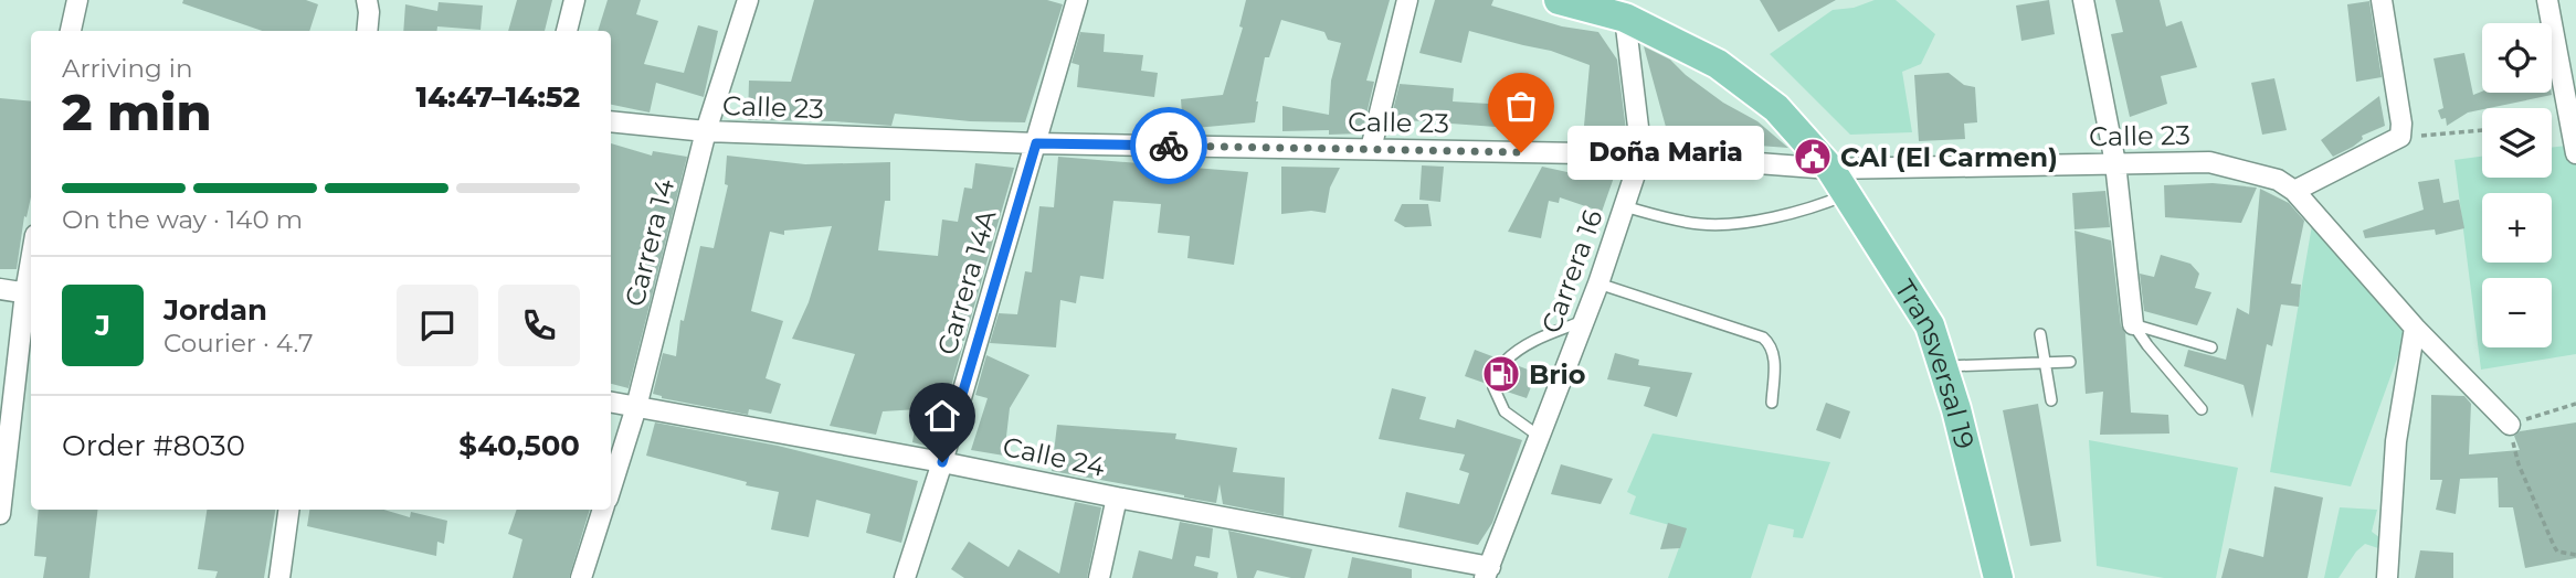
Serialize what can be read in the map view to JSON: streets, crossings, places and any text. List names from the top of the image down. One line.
{"streets":{"main road":["Transversal 19"],"street":["Calle 23","Carrera 14","Carrera 16","Carrera 14A","Calle 24"]},"crossings":[["Calle 23","Carrera 14"],["Calle 23","Carrera 16"],["Calle 23","Carrera 14A"],["Calle 23","Transversal 19"],["Carrera 14","Calle 24"],["Carrera 16","Transversal 19"],["Carrera 16","Calle 24"],["Carrera 14A","Calle 24"]],"places":{"other":["Doña Maria"],"public building":["CAI (El Carmen)"],"fuel station":["Brio"]},"page":{"map_buttons":["+","−"],"heading":["2 min","Arriving in","14:47–14:52"],"panel":["Jordan","Courier · 4.7","Order #8030","$40,500"],"bubble":"Doña Maria","bar":"On the way · 140 m","round":"J"}}
